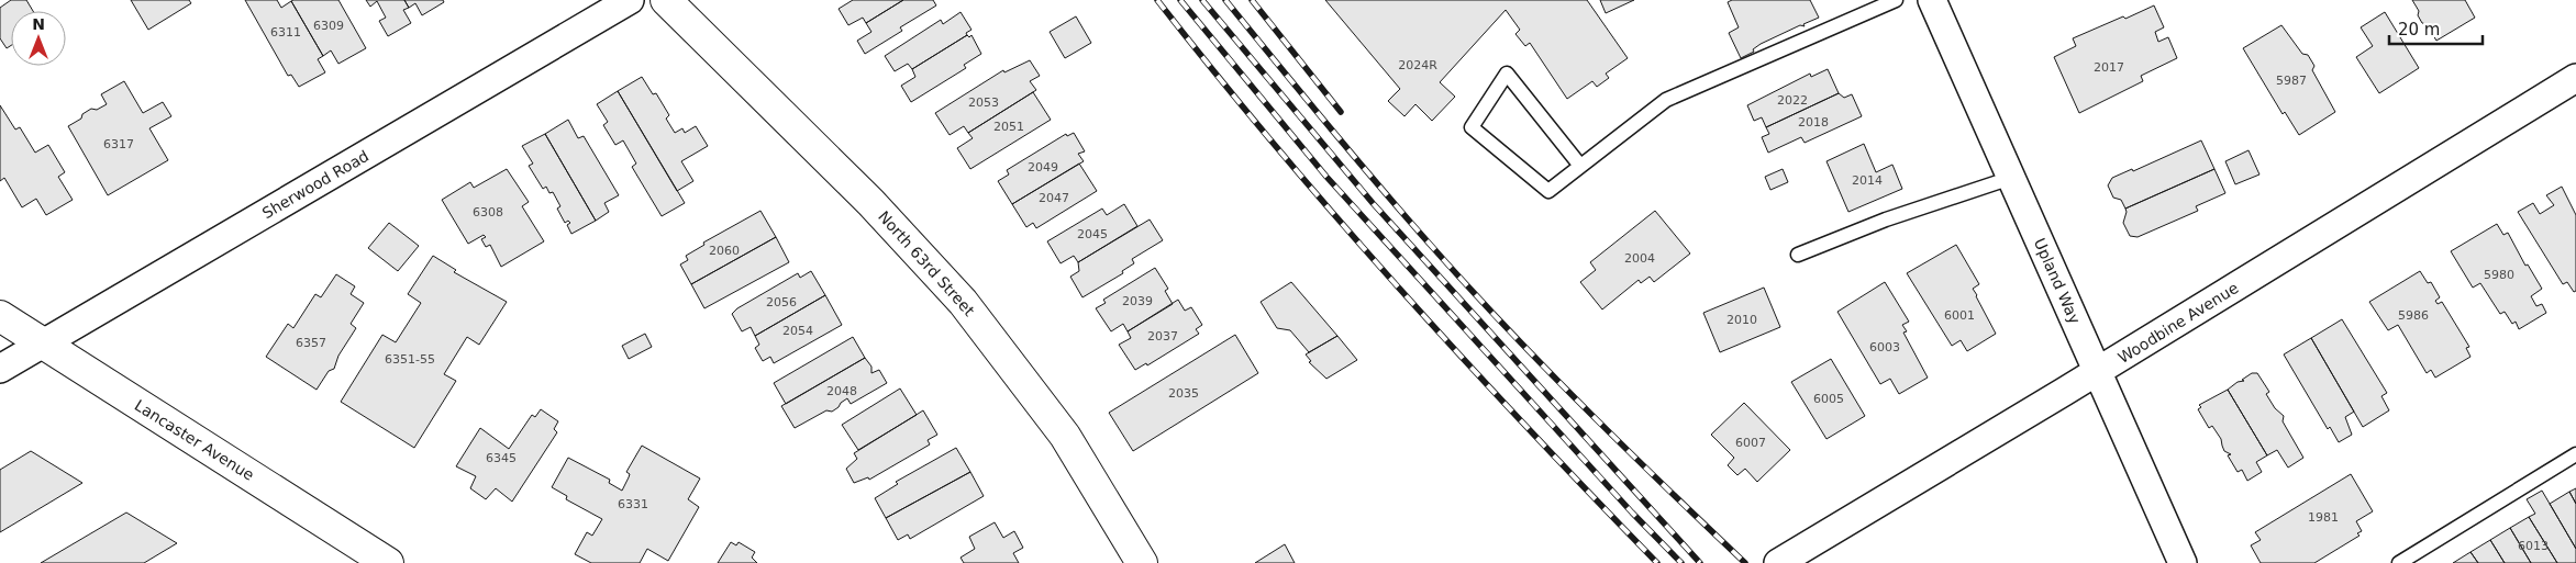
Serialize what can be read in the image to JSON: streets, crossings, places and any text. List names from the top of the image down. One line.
{"streets":{"main road":["North 63rd Street","Lancaster Avenue"],"street":["Sherwood Road","Upland Way","Woodbine Avenue"]},"crossings":[["Sherwood Road","Lancaster Avenue"],["Upland Way","Woodbine Avenue"]],"house_numbers":["6309","6311","2024R","2017","5987","2022","2053","2018","2051","6317","2049","2014","2047","6308","2045","2060","2004","5980","2039","2056","6001","5986","2010","2054","2037","6357","6003","6351-55","2048","2035","6005","6007","6345","6331","1981","6013"],"scale_bar":"20 m","north":"top"}
